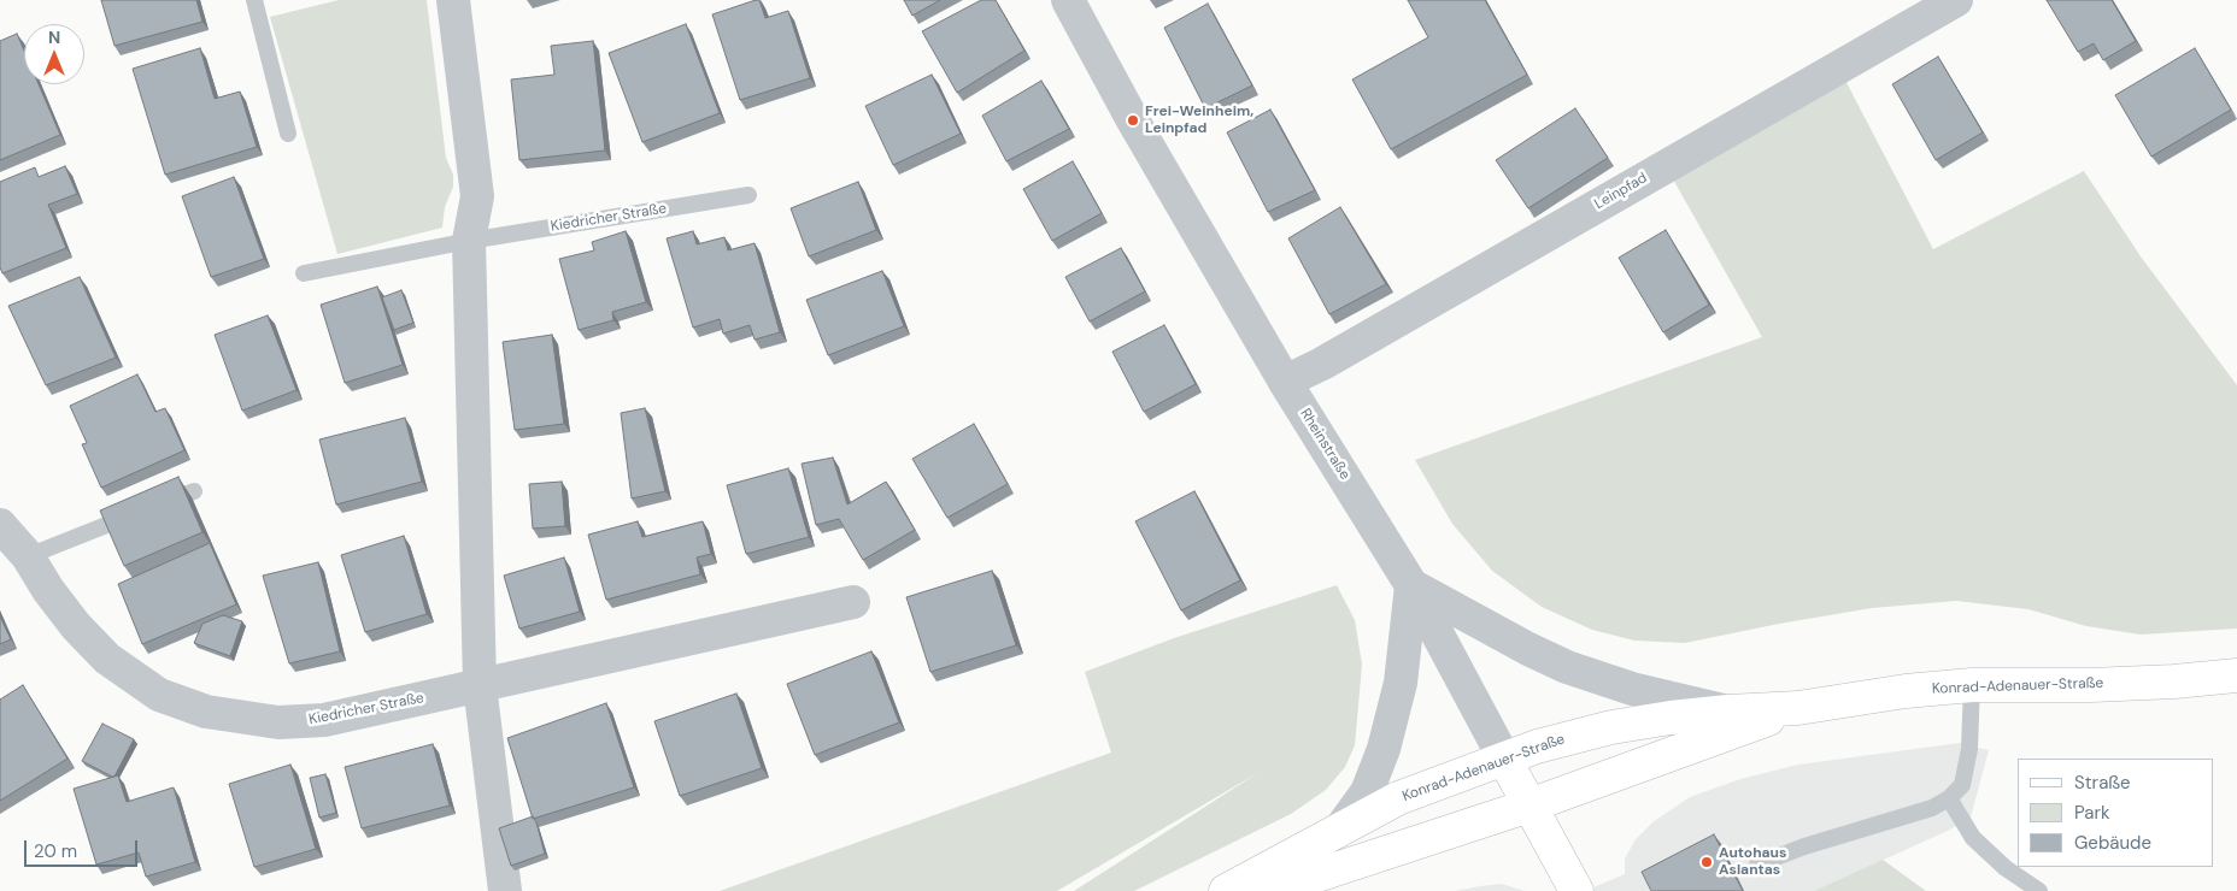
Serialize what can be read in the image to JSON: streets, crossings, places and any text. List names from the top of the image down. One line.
{"streets":{"main road":["Rheinstraße","Konrad-Adenauer-Straße"],"street":["Leinpfad","Kiedricher Straße"]},"crossings":[["Leinpfad","Rheinstraße"],["Rheinstraße","Konrad-Adenauer-Straße"]],"places":["Frei-Weinheim, Leinpfad","Autohaus Aslantas"],"legend":["Straße","Park","Gebäude"],"scale_bar":"20 m","north":"top"}
